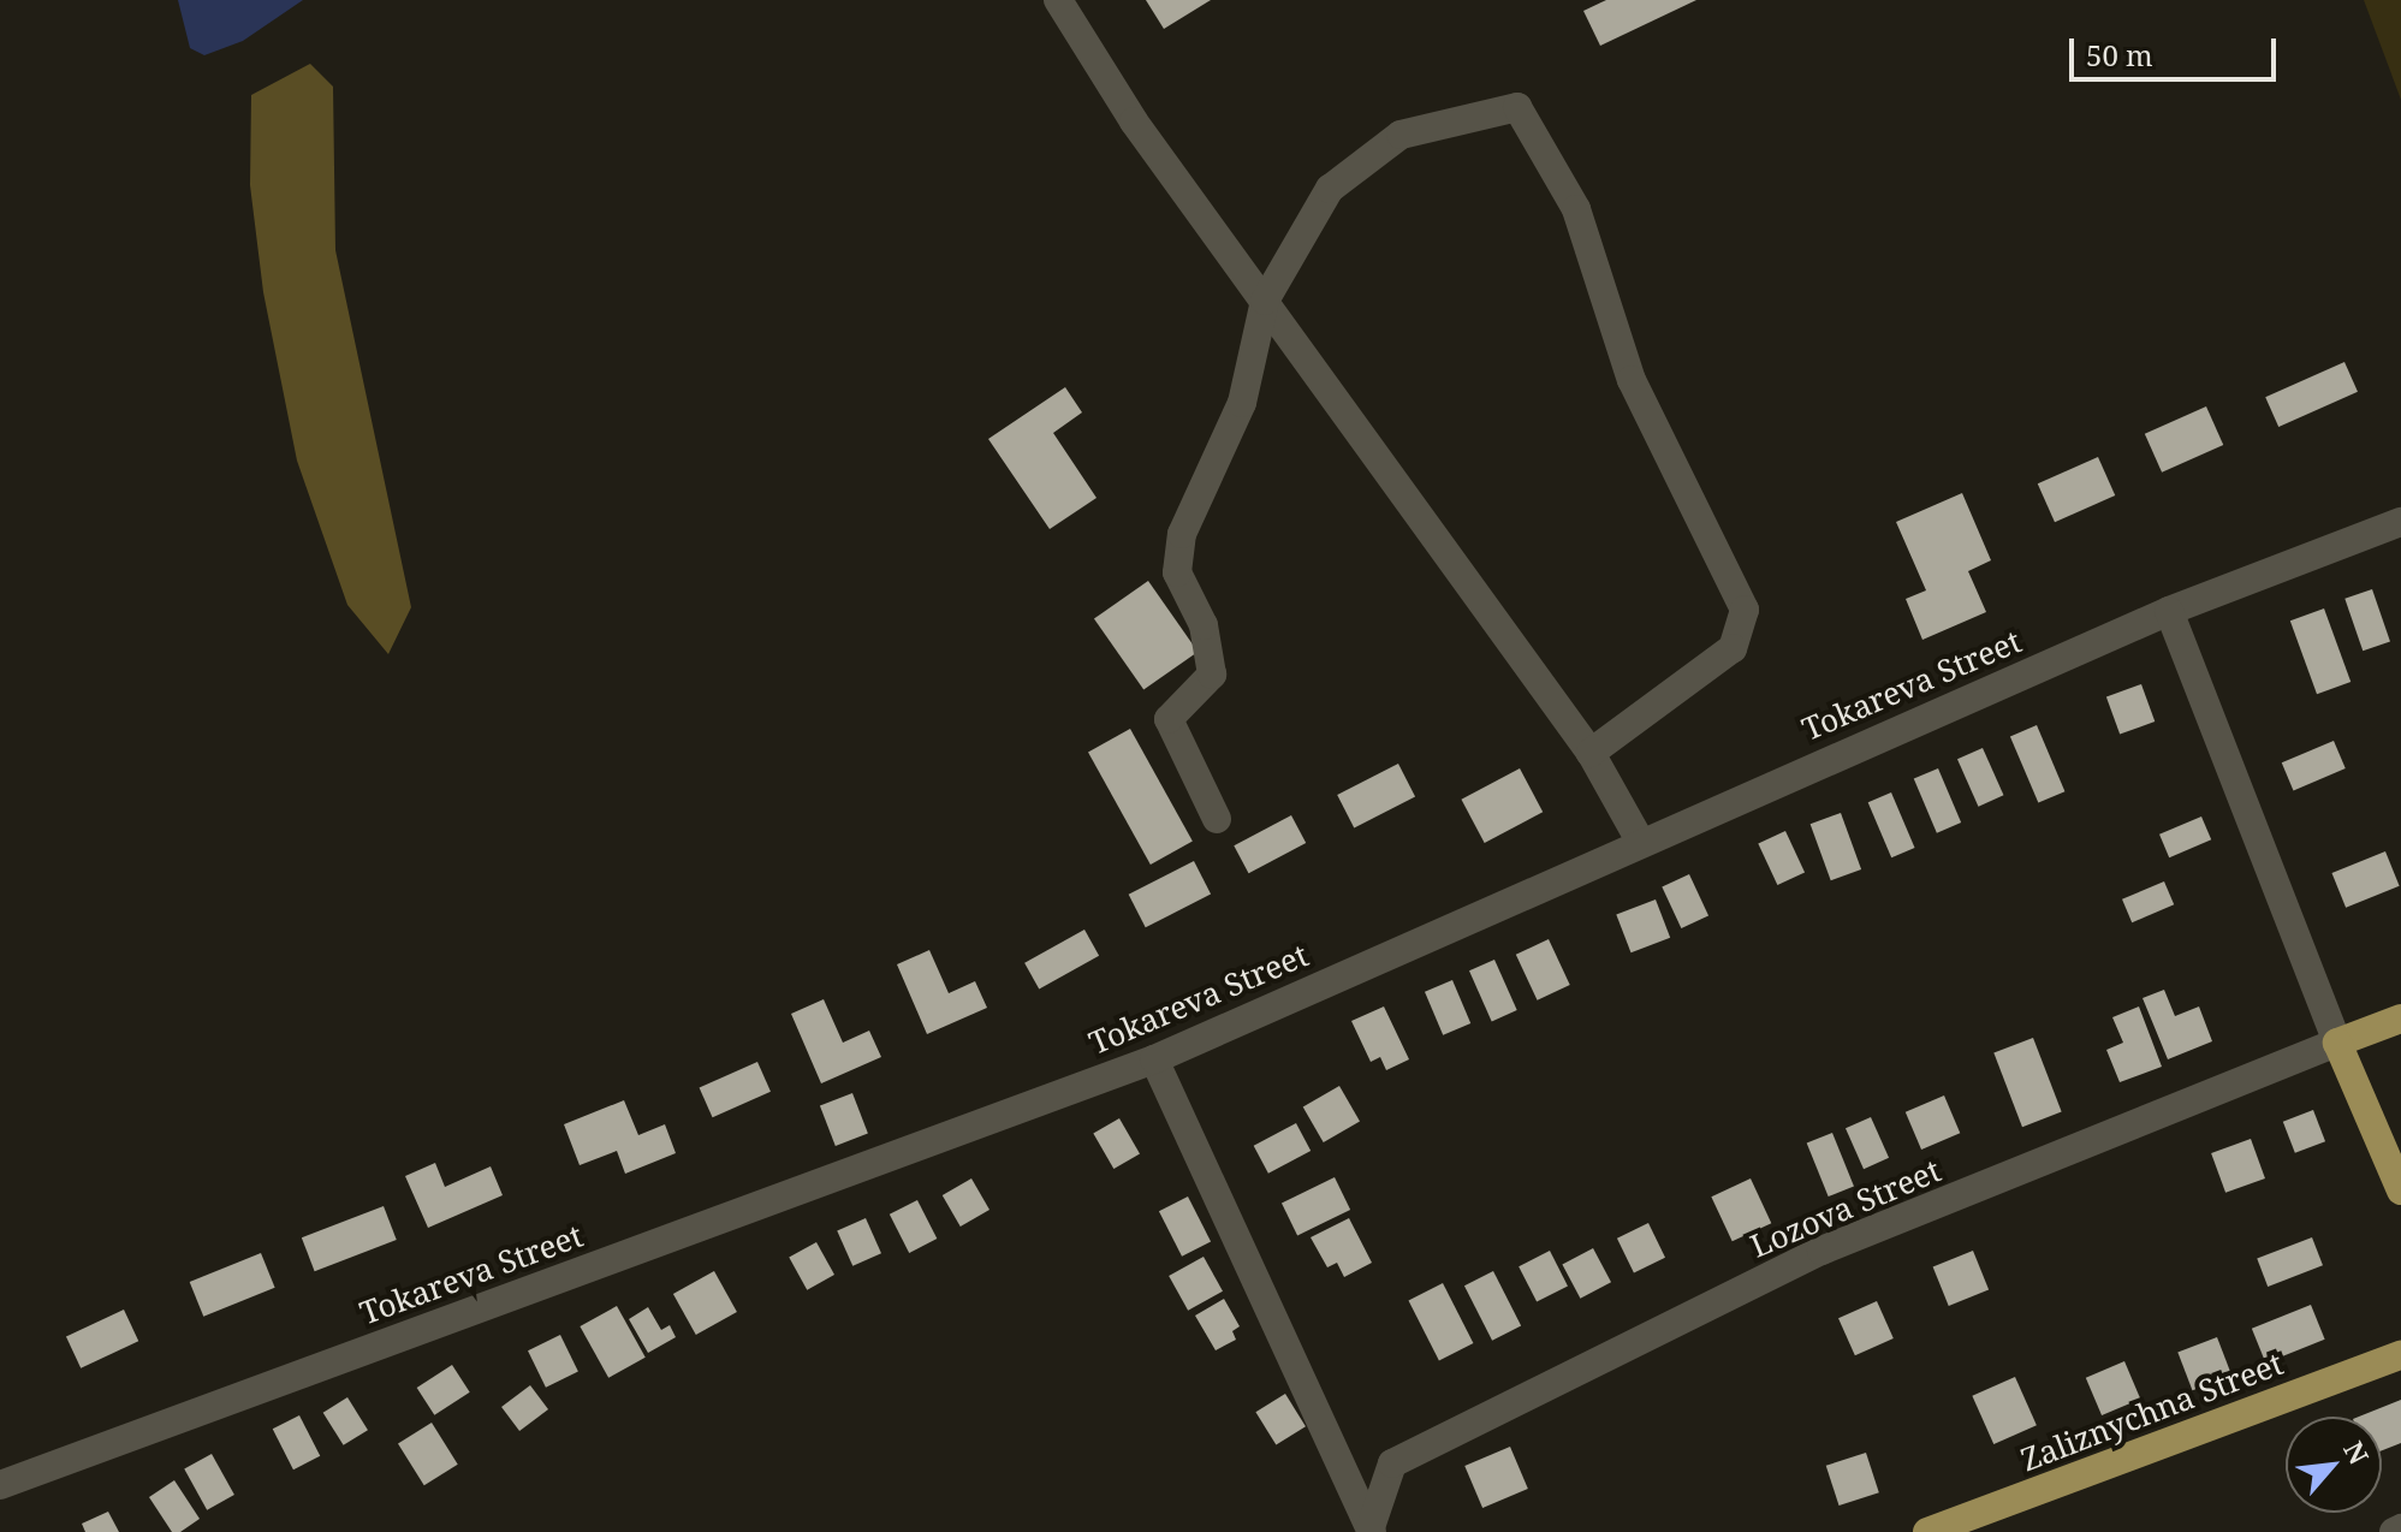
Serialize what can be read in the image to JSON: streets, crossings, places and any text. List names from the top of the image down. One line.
{"streets":{"main road":["Lozova Street","Zaliznychna Street"],"street":["Tokareva Street"]},"scale_bar":"50 m","north":"top right"}
